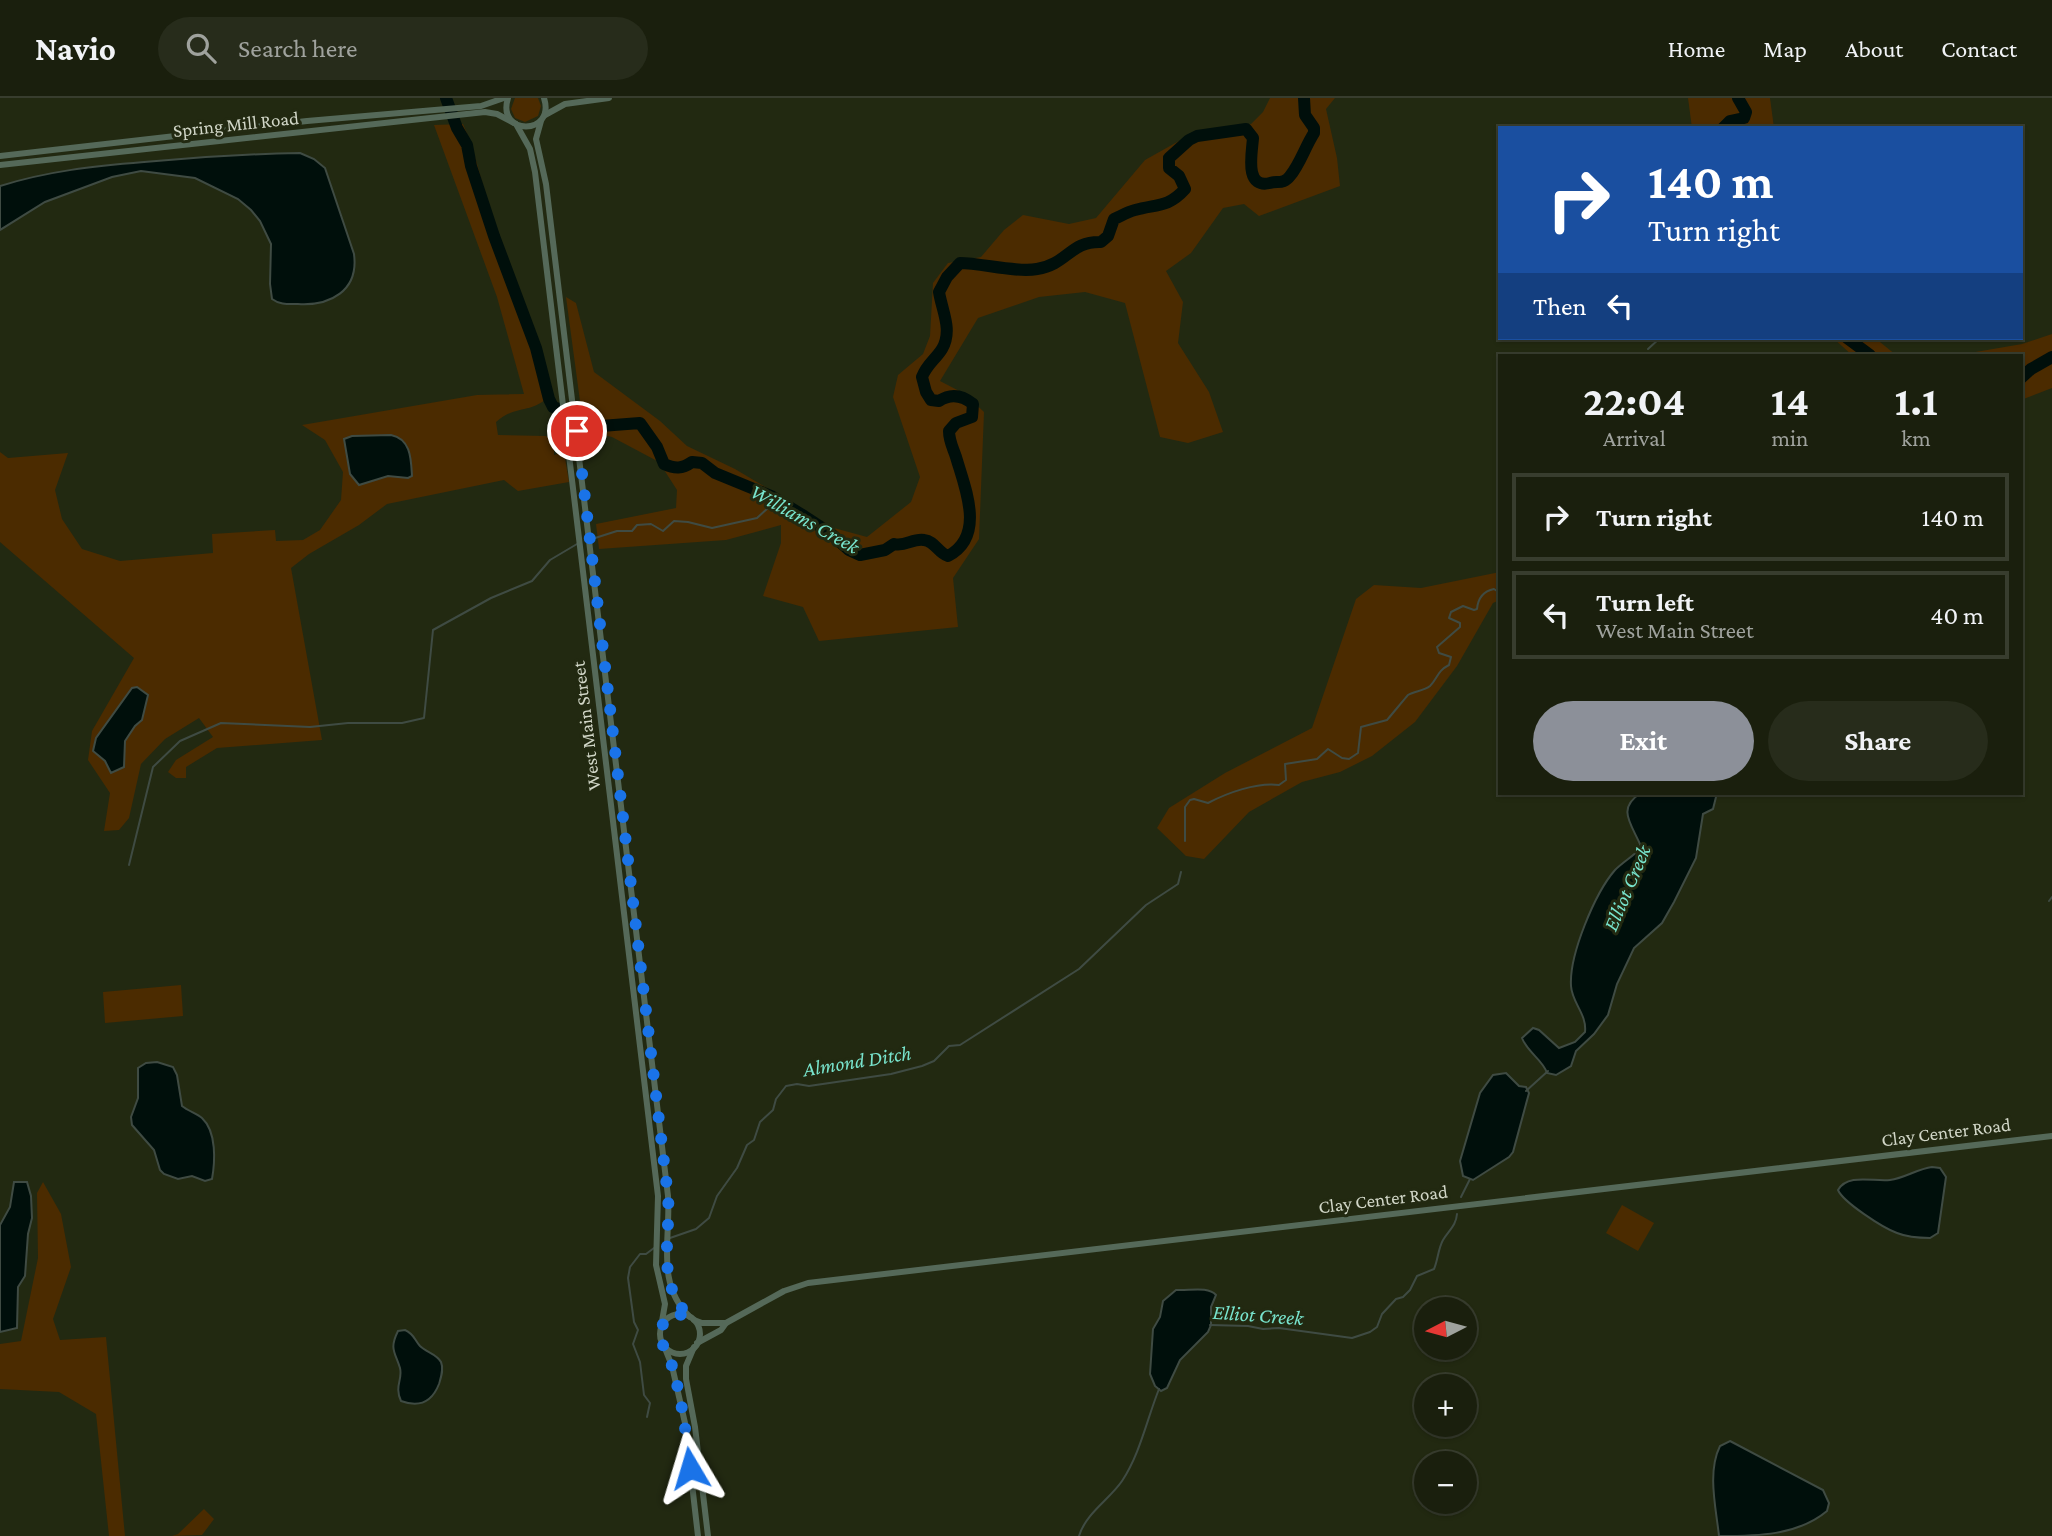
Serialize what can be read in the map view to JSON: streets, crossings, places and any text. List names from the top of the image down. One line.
{"streets":{"street":["Spring Mill Road","West Main Street","Clay Center Road"]},"crossings":[["Spring Mill Road","West Main Street"],["West Main Street","Clay Center Road"]],"water":["Williams Creek","Elliot Creek","Almond Ditch"],"north":"left","page":{"header":"Navio","search":"Search here","nav":["Home","Map","About","Contact"],"turn":["140 m","Turn right"],"then":"Then","eta":["22:04","Arrival","14","min","1.1","km"],"list":[{"name":"Turn right","value":"140 m"},{"name":"Turn left","note":"West Main Street","value":"40 m"}],"buttons":["Exit","Share"],"map_buttons":["+","−"]}}
